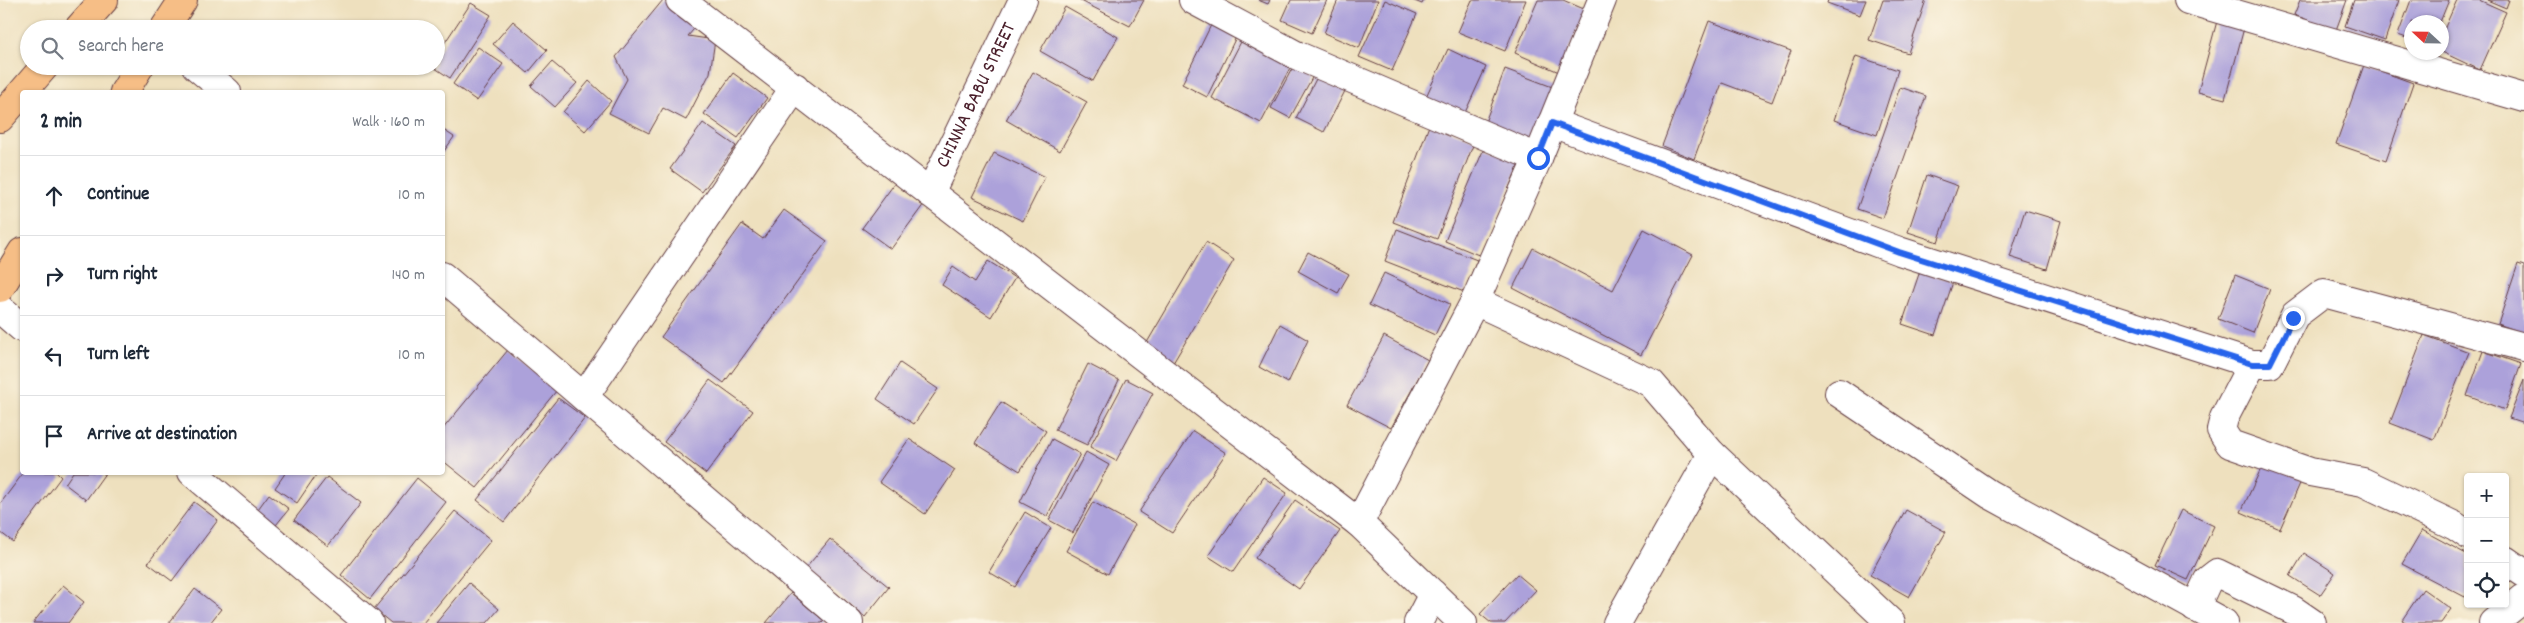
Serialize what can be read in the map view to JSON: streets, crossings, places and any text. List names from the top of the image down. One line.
{"streets":{"street":["CHINNA BABU STREET"]},"north":"left","page":{"search":"Search here","heading":["2 min","Walk · 160 m"],"list":[["Continue","10 m"],["Turn right","140 m"],["Turn left","10 m"],"Arrive at destination"],"map_buttons":["+","−"]}}
